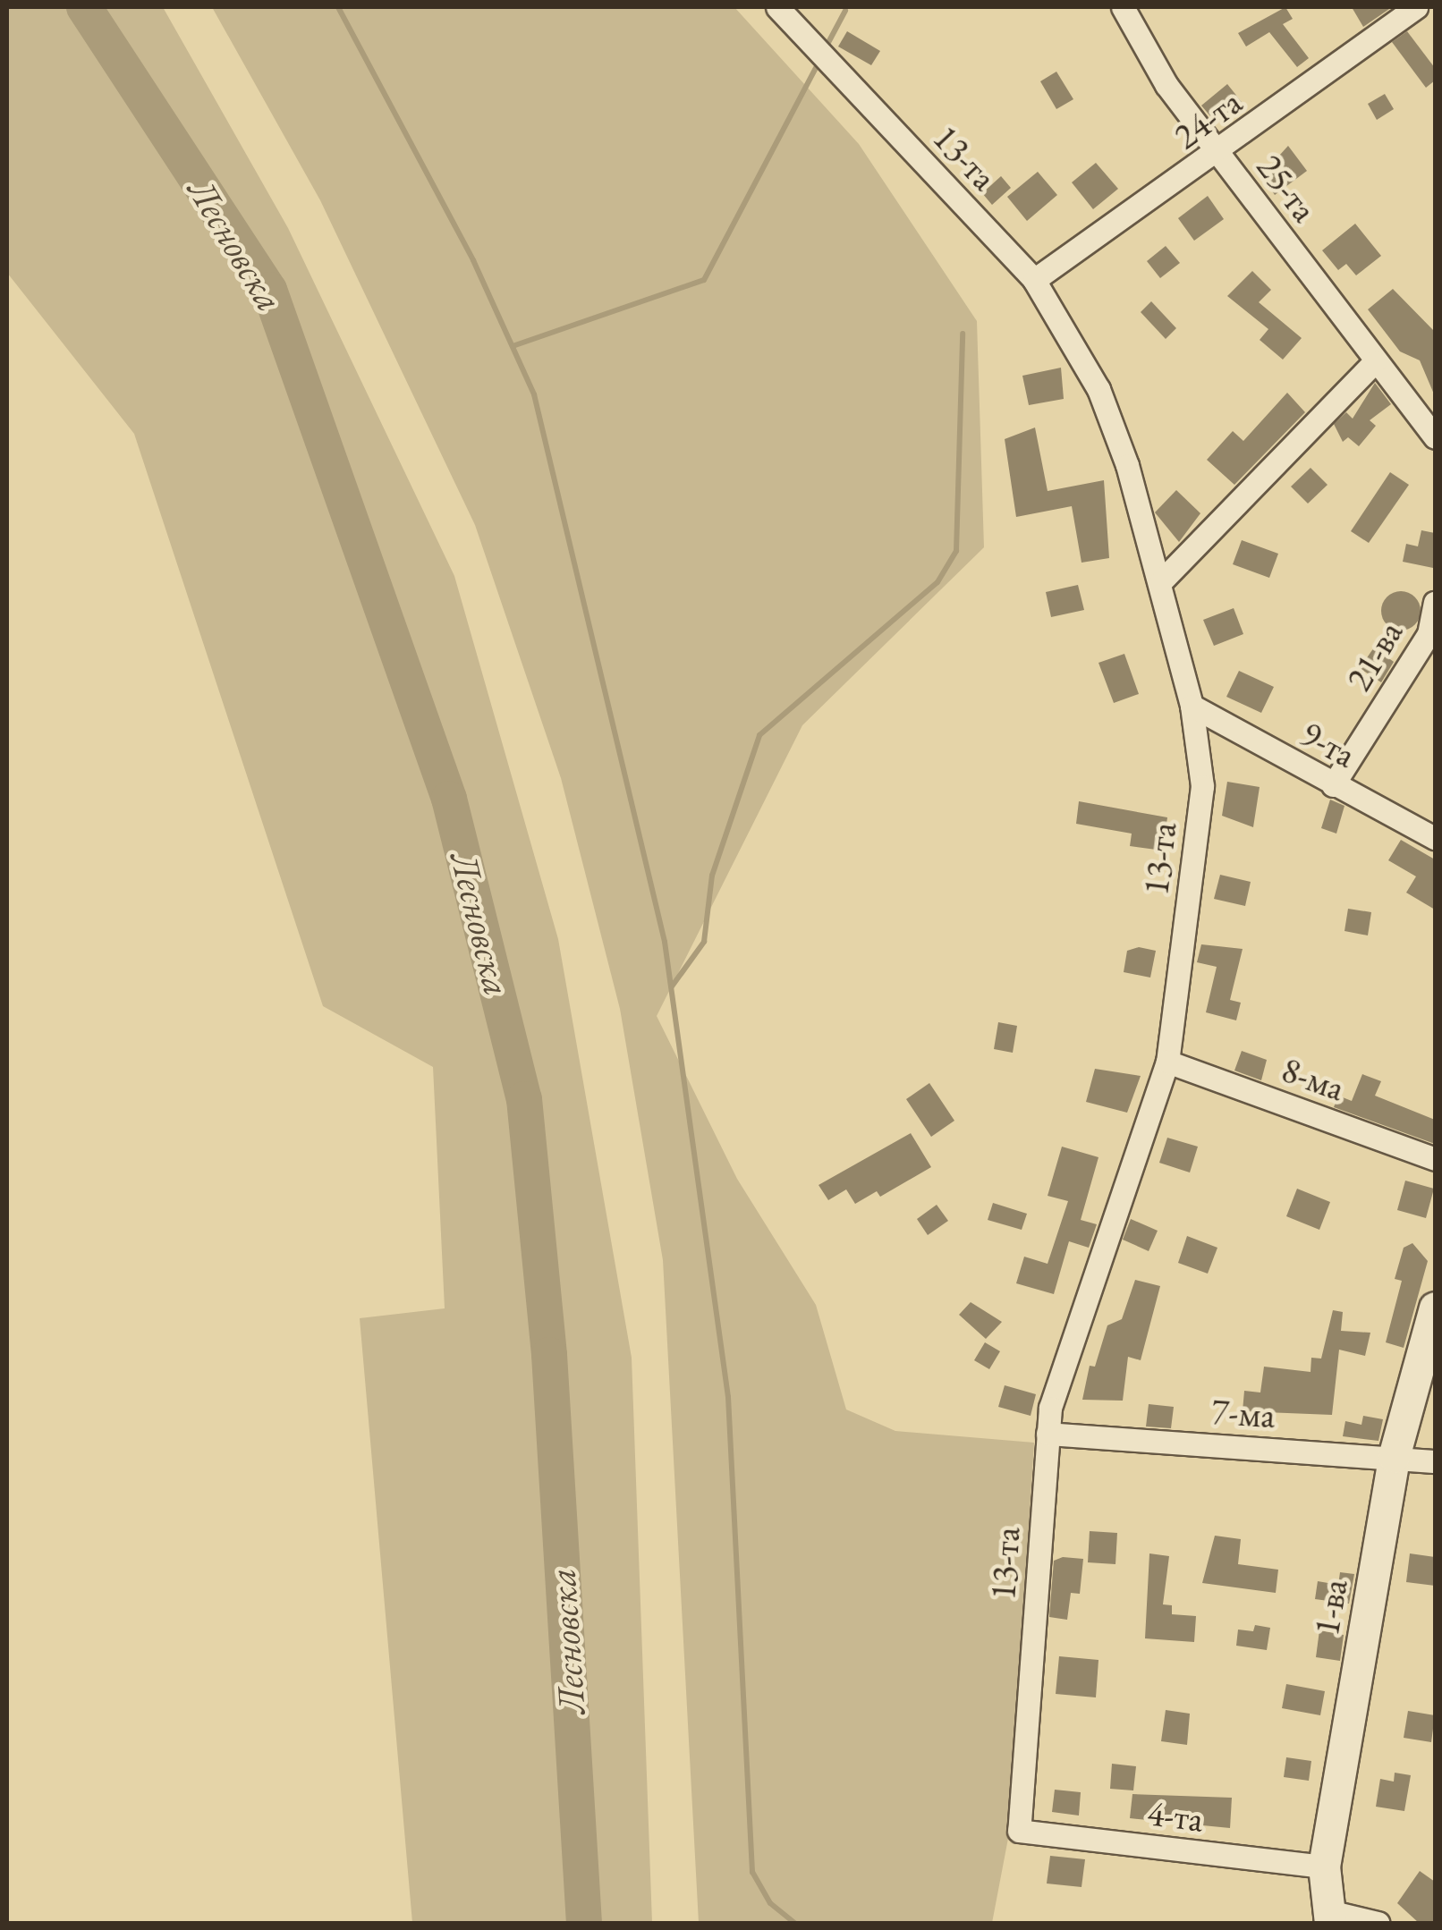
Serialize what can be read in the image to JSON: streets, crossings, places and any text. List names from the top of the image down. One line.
{"streets":{"street":["24-та","13-та","25-та","21-ва","9-та","8-ма","7-ма","1-ва","4-та"]},"crossings":[["24-та","13-та"],["24-та","25-та"],["13-та","9-та"],["13-та","8-ма"],["13-та","7-ма"],["13-та","4-та"],["21-ва","9-та"],["7-ма","1-ва"],["1-ва","4-та"]],"water":["Лесновска"]}
